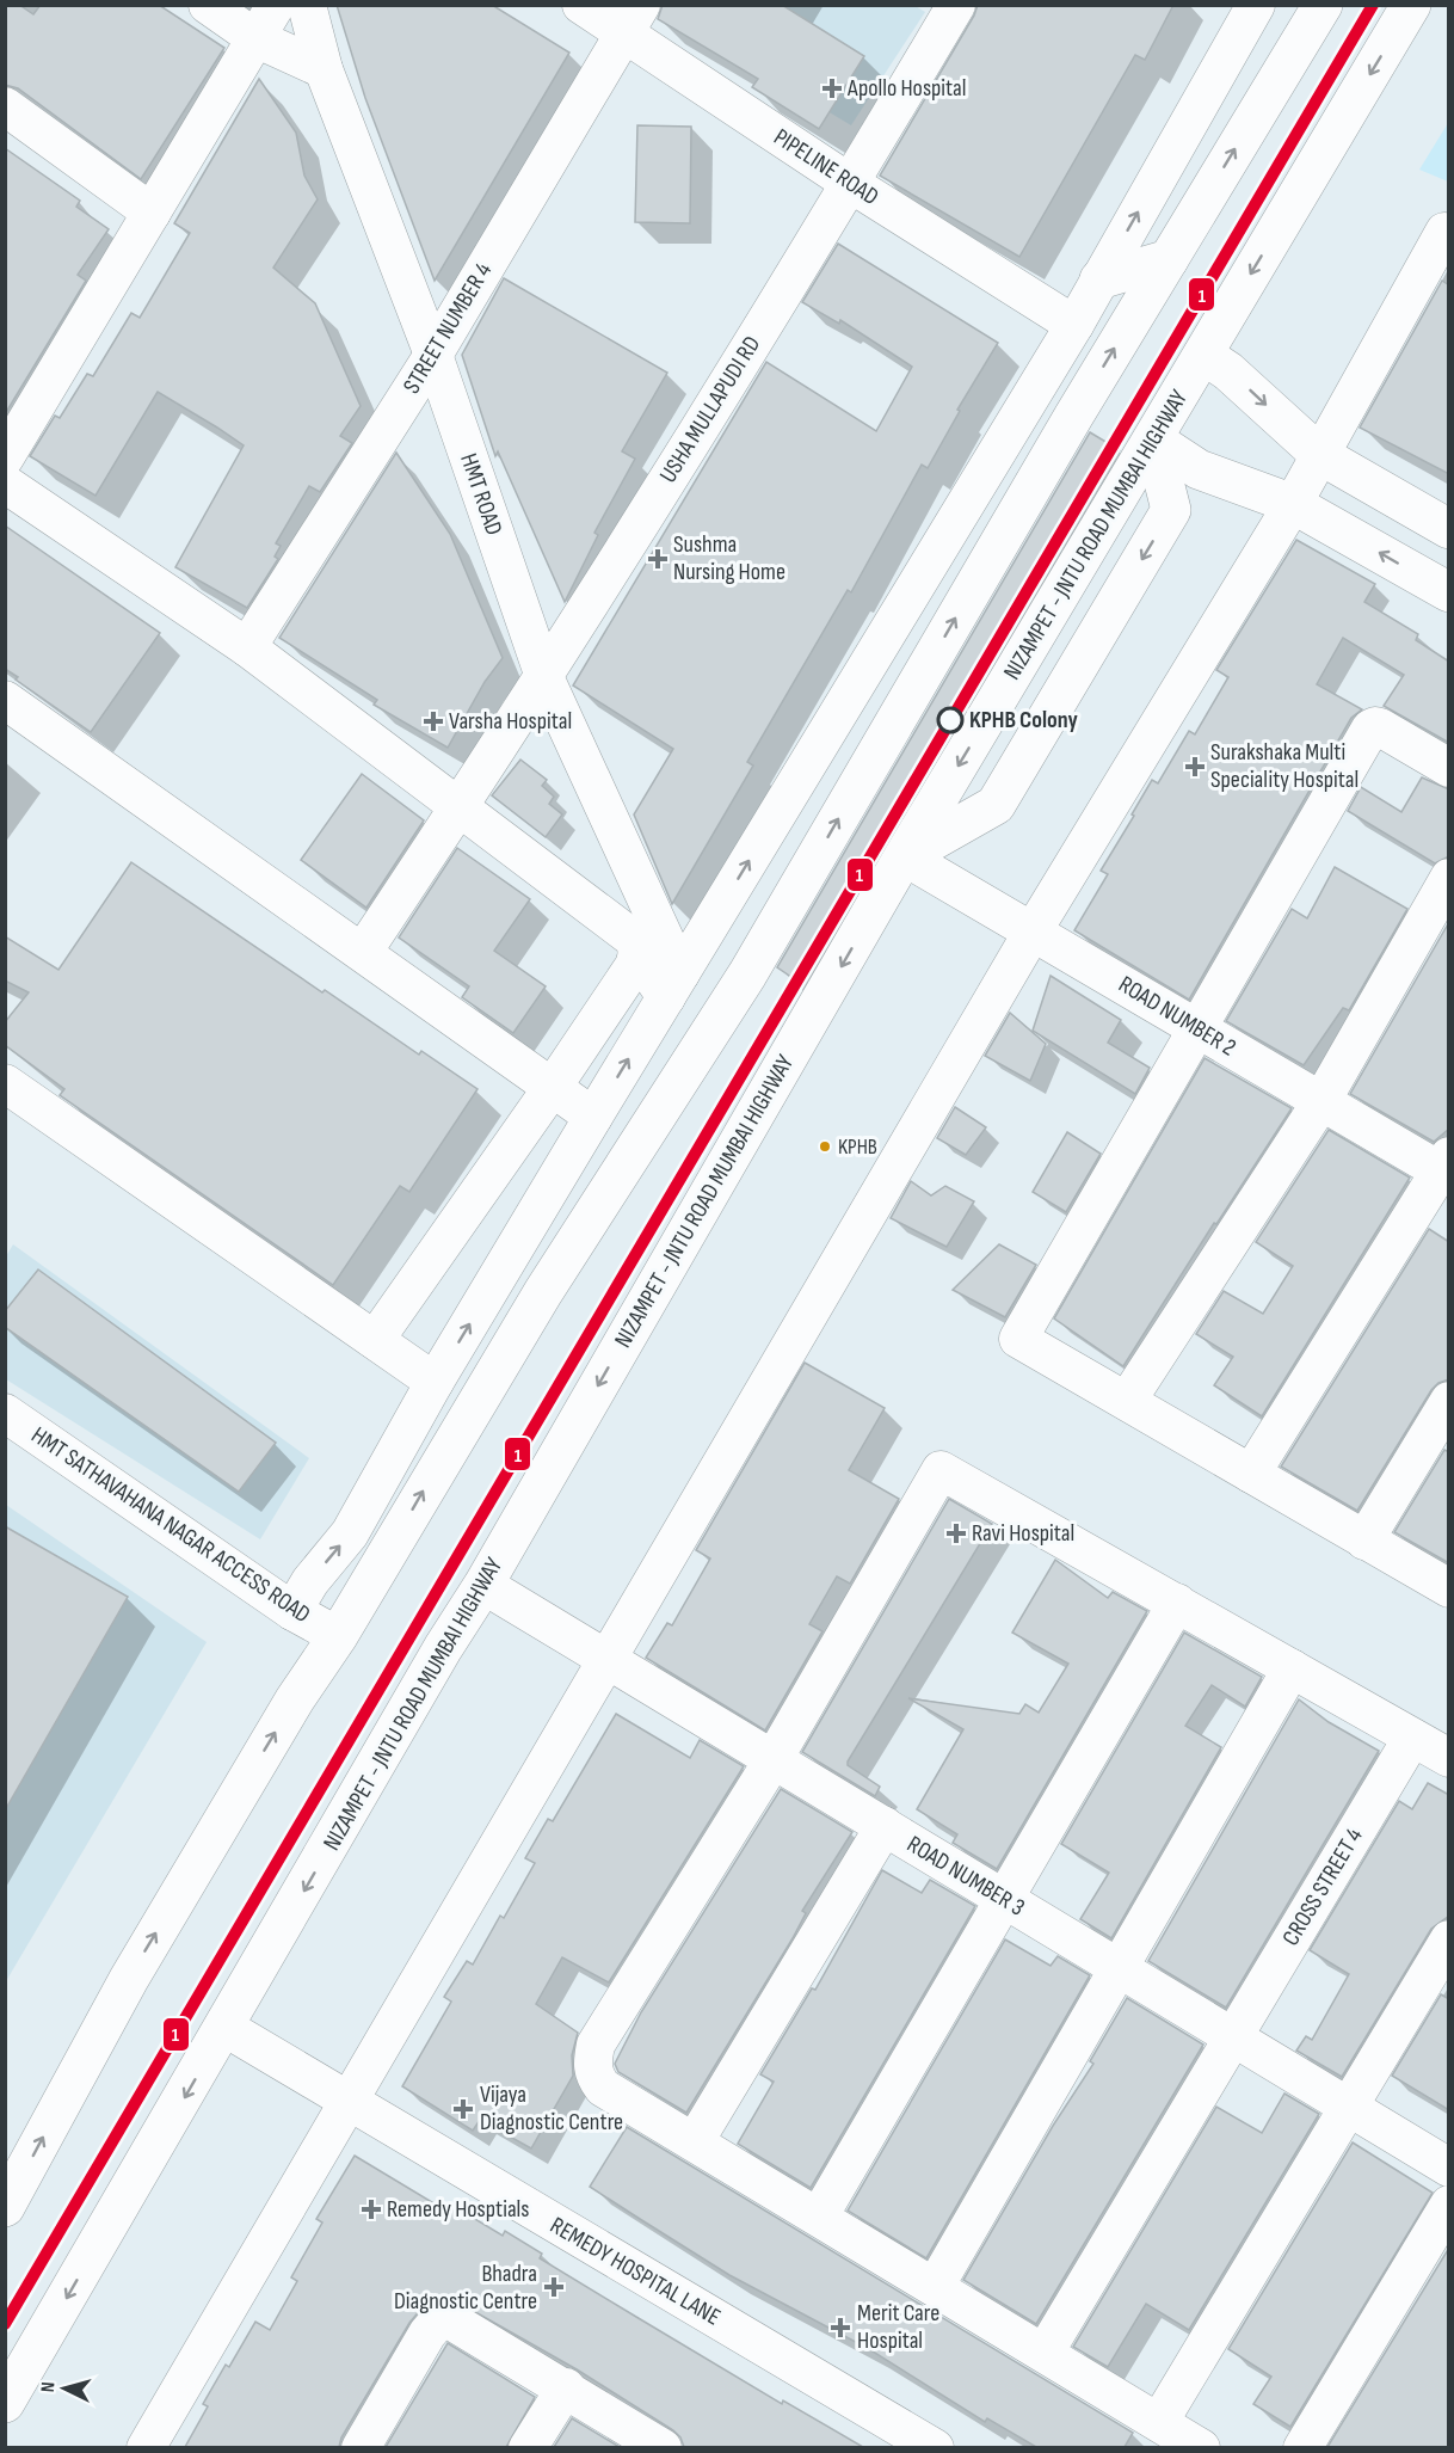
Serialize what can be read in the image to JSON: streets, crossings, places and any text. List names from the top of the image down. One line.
{"streets":{"main road":["NIZAMPET - JNTU ROAD MUMBAI HIGHWAY"],"street":["PIPELINE ROAD","STREET NUMBER 4","USHA MULLAPUDI RD","HMT ROAD","ROAD NUMBER 2","HMT SATHAVAHANA NAGAR ACCESS ROAD","ROAD NUMBER 3","CROSS STREET 4","REMEDY HOSPITAL LANE"]},"crossings":[["PIPELINE ROAD","STREET NUMBER 4"],["PIPELINE ROAD","USHA MULLAPUDI RD"],["STREET NUMBER 4","HMT ROAD"],["USHA MULLAPUDI RD","HMT ROAD"],["NIZAMPET - JNTU ROAD MUMBAI HIGHWAY","ROAD NUMBER 2"],["NIZAMPET - JNTU ROAD MUMBAI HIGHWAY","ROAD NUMBER 3"],["NIZAMPET - JNTU ROAD MUMBAI HIGHWAY","REMEDY HOSPITAL LANE"],["ROAD NUMBER 3","CROSS STREET 4"]],"places":{"health":["Apollo Hospital","Sushma Nursing Home","Varsha Hospital","Surakshaka Multi Speciality Hospital","Ravi Hospital","Vijaya Diagnostic Centre","Remedy Hosptials","Bhadra Diagnostic Centre","Merit Care Hospital"],"other":["KPHB Colony","KPHB"]},"lines":["transit line 1"],"north":"left"}
